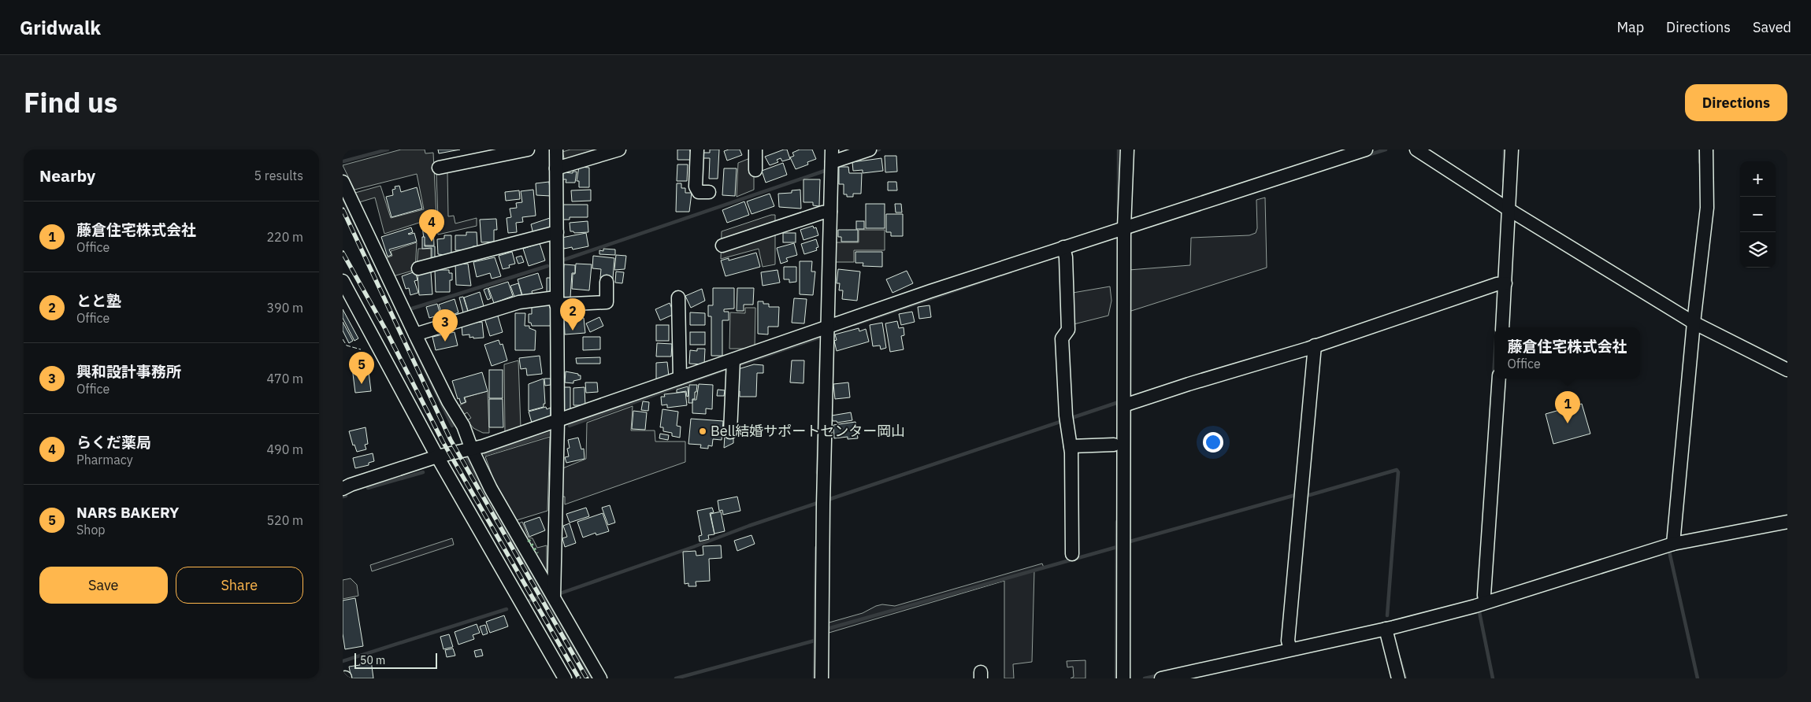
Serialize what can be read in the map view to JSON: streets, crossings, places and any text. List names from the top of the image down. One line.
{"places":["Bell結婚サポートセンター岡山"],"scale_bar":"50 m","page":{"header":"Gridwalk","nav":["Map","Directions","Saved"],"title":"Find us","buttons":["Directions",["Save","Share"]],"heading":["Nearby","5 results"],"map_buttons":["+","−"],"list":[{"mark":"1","name":"藤倉住宅株式会社","note":"Office","value":"220 m"},{"mark":"2","name":"とと塾","note":"Office","value":"390 m"},{"mark":"3","name":"興和設計事務所","note":"Office","value":"470 m"},{"mark":"4","name":"らくだ薬局","note":"Pharmacy","value":"490 m"},{"mark":"5","name":"NARS BAKERY","note":"Shop","value":"520 m"}],"pins":["4","2","3","5","1"],"popup":["藤倉住宅株式会社","Office"],"scale":"50 m"}}
